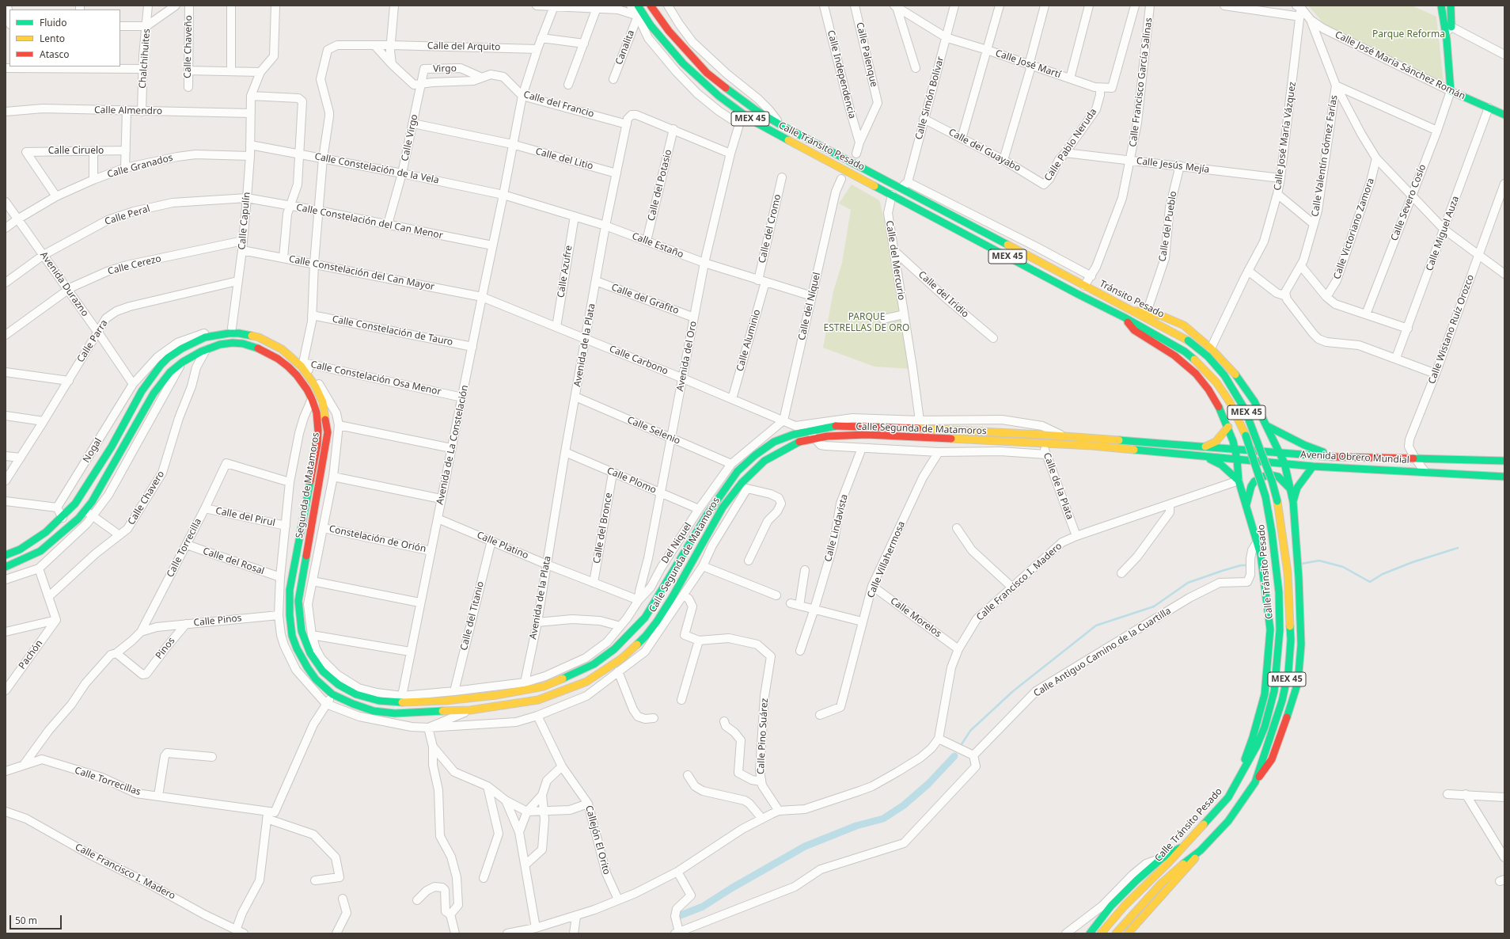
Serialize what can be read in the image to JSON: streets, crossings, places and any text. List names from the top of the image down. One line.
{"streets":{"main road":["Calle José María Sánchez Román","MEX 45","Calle Tránsito Pesado","Tránsito Pesado","Calle Segunda de Matamoros","Avenida Obrero Mundial","Segunda de Matamoros"],"street":["Calle Chaveño","Calle del Arquito","Canalita","Calle Palenque","Chalchihuites","Calle José Martí","Virgo","Calle Independencia","Calle Francisco García Salinas","Calle Simón Bolívar","Calle del Francio","Calle Almendro","Calle José María Vázquez","Calle Virgo","Calle Pablo Neruda","Calle del Guayabo","Calle Ciruelo","Calle Valentín Gómez Farías","Calle del Litio","Calle Jesús Mejía","Calle Granados","Calle Constelación de la Vela","Calle del Potasio","Calle Severo Cosío","Calle Peral","Calle Capulín","Calle Constelación del Can Menor","Calle del Pueblo","Calle del Cromo","Calle Victoriano Zamora","Calle Miguel Auza","Calle Estaño","Calle del Mercurio","Calle Cerezo","Calle Azufre","Calle Constelación del Can Mayor","Avenida Durazno","Calle del Iridio","Calle del Grafito","Calle del Níquel","Calle Wistano Ruíz Orozco","Calle Constelación de Tauro","Calle Aluminio","Calle Parra","Avenida de la Plata","Avenida del Oro","Calle Carbono","Calle Constelación Osa Menor","Calle Selenio","Avenida de La Constelación","Nogal","Calle Plomo","Calle de la Plata","Calle Chavero","Calle del Pirul","Calle del Bronce","Calle Lindavista","Constelación de Orión","Del Niquel","Calle Platino","Calle Torrecilla","Calle Villahermosa","Calle del Rosal","Calle Francisco I. Madero","Calle del Titanio","Calle Morelos","Calle Pinos","Pinos","Calle Antiguo Camino de la Cuartilla","Pachón","Calle Pino Suárez","Calle Torrecillas","Callejón El Orito"]},"crossings":[["Calle del Arquito","Calle del Francio"],["Calle del Arquito","Calle Constelación de la Vela"],["Calle del Arquito","Avenida de La Constelación"],["Calle Palenque","Calle Independencia"],["Chalchihuites","Calle Almendro"],["Calle José Martí","Calle Simón Bolívar"],["Calle José Martí","Calle Pablo Neruda"],["Calle José María Sánchez Román","Calle José María Vázquez"],["Calle José María Sánchez Román","Calle Severo Cosío"],["Calle José María Sánchez Román","Calle Miguel Auza"],["Virgo","Calle del Francio"],["Virgo","Calle Virgo"],["Calle Francisco García Salinas","Calle Jesús Mejía"],["Calle Francisco García Salinas","Tránsito Pesado"],["Calle Simón Bolívar","Calle del Guayabo"],["Calle del Francio","Calle Virgo"],["Calle del Francio","Avenida de la Plata"],["Calle del Francio","Avenida de La Constelación"],["Calle Almendro","Calle Capulín"],["Calle José María Vázquez","Calle Jesús Mejía"],["Calle Virgo","Calle del Litio"],["Calle Virgo","Calle Constelación de la Vela"],["Calle Virgo","Calle Constelación del Can Menor"],["Calle Pablo Neruda","Calle del Guayabo"],["Calle Pablo Neruda","Calle Jesús Mejía"],["Calle Tránsito Pesado","Calle del Mercurio"],["Calle Tránsito Pesado","Tránsito Pesado"],["Calle Tránsito Pesado","Avenida del Oro"],["Calle Ciruelo","Calle Granados"],["Calle del Litio","Avenida de la Plata"],["Calle del Litio","Avenida de La Constelación"],["Calle Jesús Mejía","Calle del Pueblo"],["Calle Granados","Calle Capulín"],["Calle Granados","Avenida Durazno"],["Calle Constelación de la Vela","Calle Capulín"],["Calle Constelación de la Vela","Calle Estaño"],["Calle Constelación de la Vela","Avenida de La Constelación"],["Calle del Potasio","Calle Estaño"],["Calle Peral","Calle Capulín"],["Calle Peral","Calle Constelación del Can Menor"],["Calle Peral","Avenida Durazno"],["Calle Capulín","Calle Constelación del Can Menor"],["Calle Capulín","Calle Cerezo"],["Calle Capulín","Calle Constelación del Can Mayor"],["Calle Capulín","Calle Parra"],["Calle Constelación del Can Menor","Avenida de La Constelación"],["Calle del Cromo","Calle Estaño"],["Calle del Cromo","Calle Aluminio"],["Calle Estaño","Calle Azufre"],["Calle Estaño","Calle del Níquel"],["Calle Estaño","Calle Aluminio"],["Calle Estaño","Avenida de la Plata"],["Calle Estaño","Avenida del Oro"],["Calle Estaño","Avenida de La Constelación"],["Calle del Mercurio","Calle del Iridio"],["Calle del Mercurio","Tránsito Pesado"],["Calle Cerezo","Avenida Durazno"],["Calle Azufre","Calle Carbono"],["Calle Constelación del Can Mayor","Calle Carbono"],["Calle Constelación del Can Mayor","Avenida de La Constelación"],["Avenida Durazno","Calle Parra"],["Avenida Durazno","Nogal"],["Calle del Grafito","Avenida de la Plata"],["Calle del Grafito","Avenida del Oro"],["Calle del Níquel","Calle Carbono"],["Calle del Níquel","Del Niquel"],["Calle Wistano Ruíz Orozco","Avenida Obrero Mundial"],["Calle Constelación de Tauro","Avenida de La Constelación"],["Calle Aluminio","Calle Carbono"],["Avenida de la Plata","Calle Carbono"],["Avenida de la Plata","Calle Selenio"],["Avenida de la Plata","Calle Plomo"],["Avenida de la Plata","Del Niquel"],["Avenida de la Plata","Calle Platino"],["Avenida del Oro","Calle Carbono"],["Avenida del Oro","Calle Selenio"],["Avenida del Oro","Calle Plomo"],["Avenida del Oro","Del Niquel"],["Avenida del Oro","Calle Platino"],["Calle Carbono","Calle Segunda de Matamoros"],["Calle Carbono","Avenida de La Constelación"],["Calle Carbono","Calle de la Plata"],["Calle Carbono","Calle Lindavista"],["Calle Carbono","Del Niquel"],["Calle Carbono","Calle Villahermosa"],["Calle Constelación Osa Menor","Avenida de La Constelación"],["Calle Constelación Osa Menor","Segunda de Matamoros"],["Calle Segunda de Matamoros","Avenida Obrero Mundial"],["Calle Segunda de Matamoros","Segunda de Matamoros"],["Calle Segunda de Matamoros","Calle de la Plata"],["Calle Selenio","Del Niquel"],["Avenida de La Constelación","Constelación de Orión"],["Avenida de La Constelación","Del Niquel"],["Avenida de La Constelación","Calle Platino"],["Calle Plomo","Calle del Bronce"],["Calle Plomo","Del Niquel"],["Segunda de Matamoros","Calle Chavero"],["Calle de la Plata","Calle Francisco I. Madero"],["Calle del Pirul","Calle Torrecilla"],["Calle del Bronce","Calle Platino"],["Constelación de Orión","Del Niquel"],["Del Niquel","Calle Platino"],["Del Niquel","Calle del Titanio"],["Calle Platino","Calle del Titanio"],["Calle Torrecilla","Calle del Rosal"],["Calle Torrecilla","Calle Pinos"],["Calle Torrecilla","Pinos"],["Calle Torrecilla","Calle Torrecillas"],["Calle Villahermosa","Calle Morelos"],["Calle Francisco I. Madero","Calle Morelos"],["Calle Francisco I. Madero","Calle Pino Suárez"],["Calle Francisco I. Madero","Callejón El Orito"],["Calle Pinos","Pinos"]],"parks":["Parque Reforma","PARQUE ESTRELLAS DE ORO"],"legend":["Fluido","Lento","Atasco"],"scale_bar":"50 m"}
